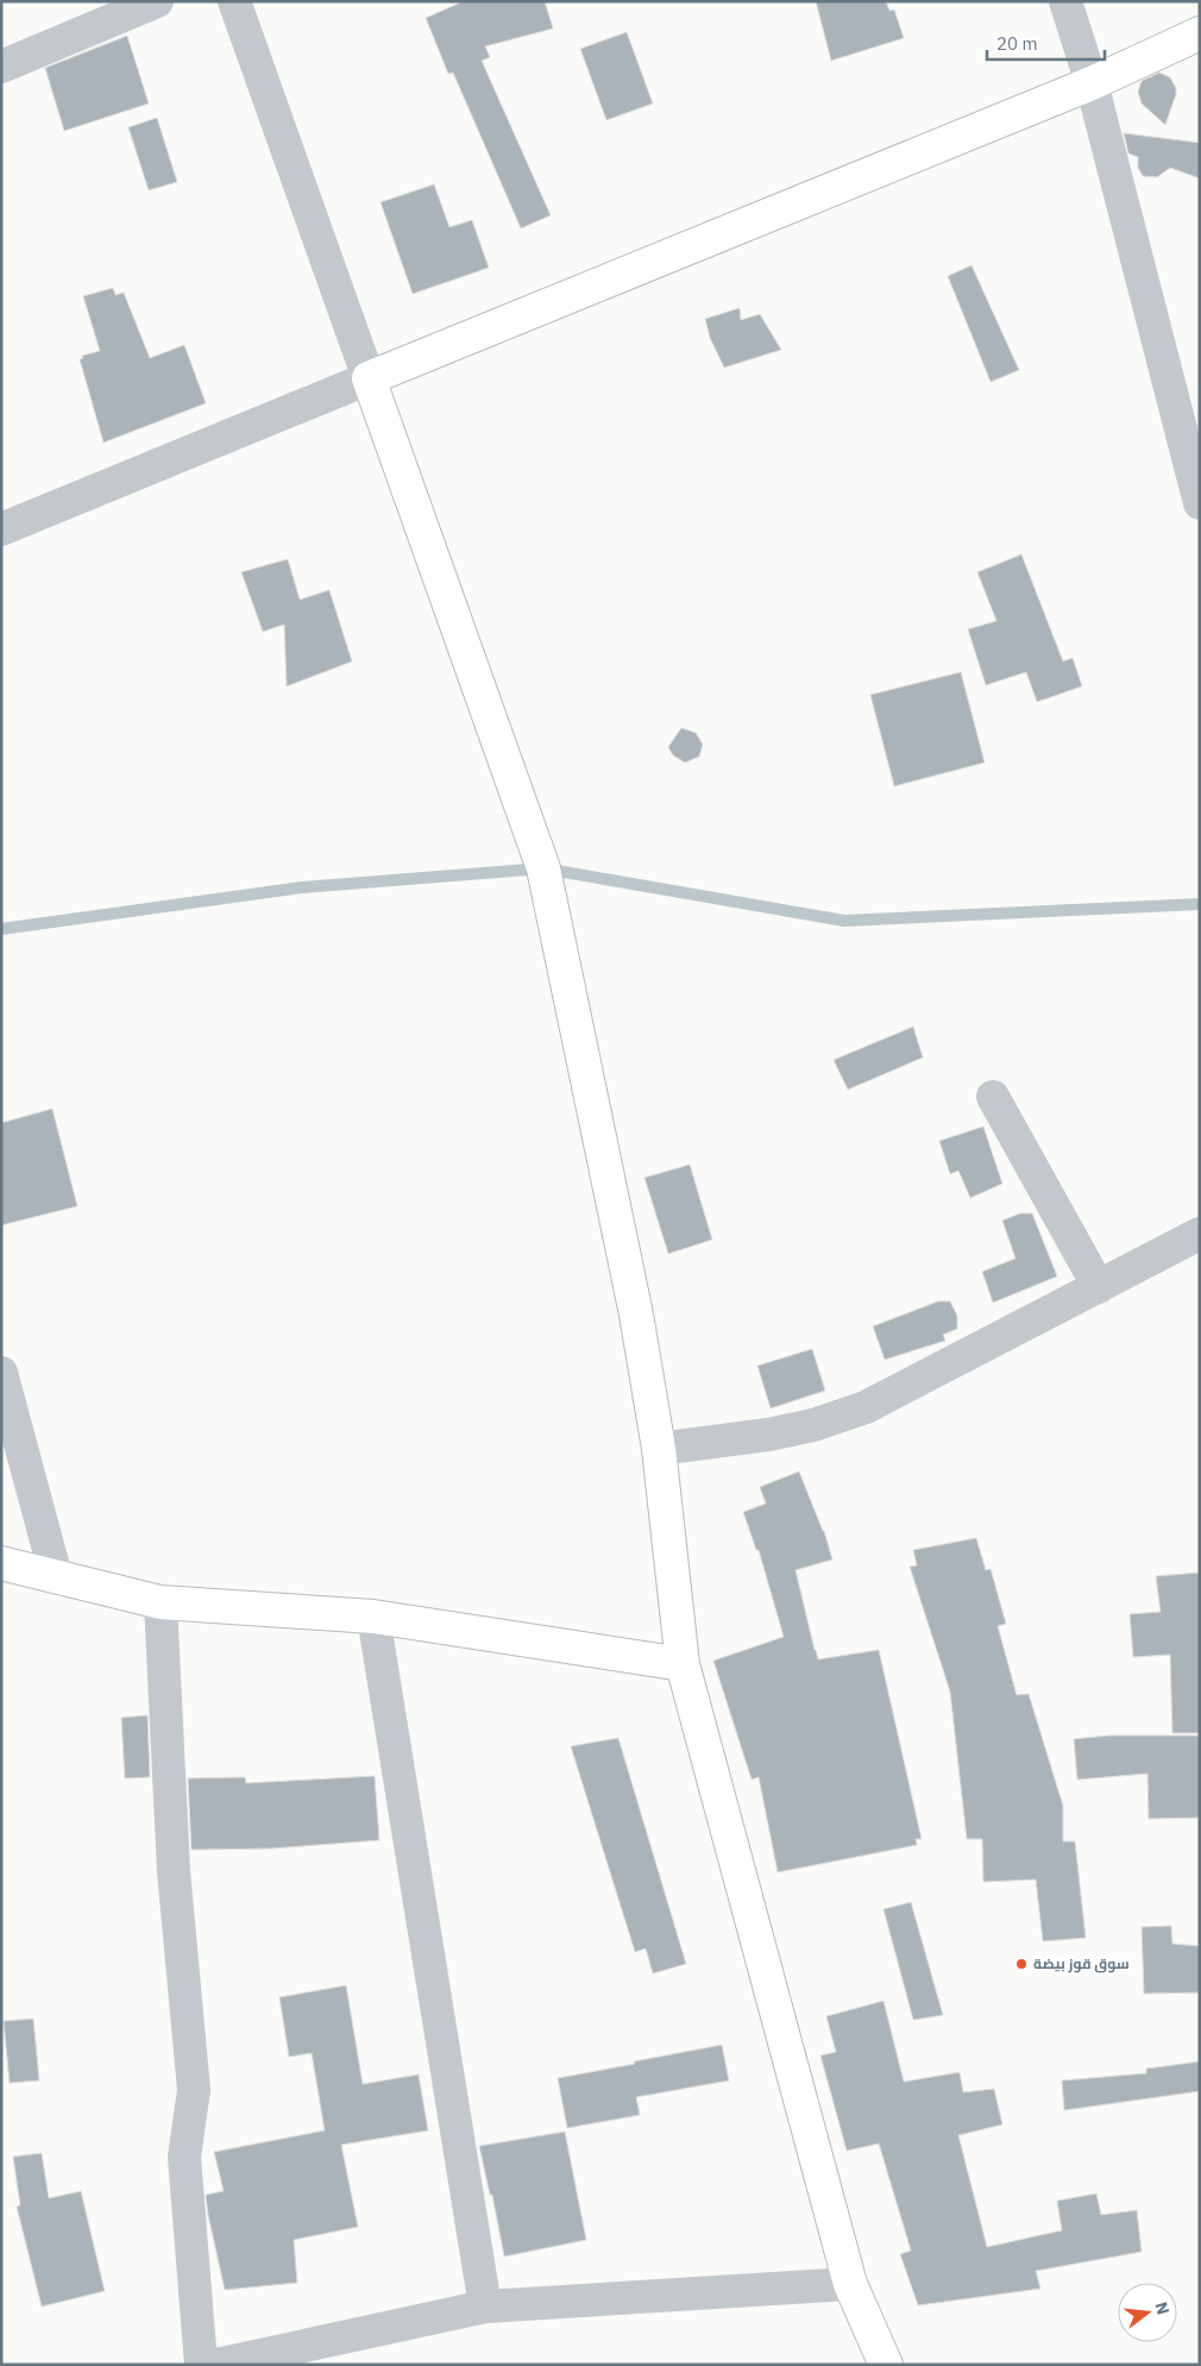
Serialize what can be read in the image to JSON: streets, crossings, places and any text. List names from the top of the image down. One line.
{"places":["سوق قوز بيضة"],"scale_bar":"20 m","north":"right"}
